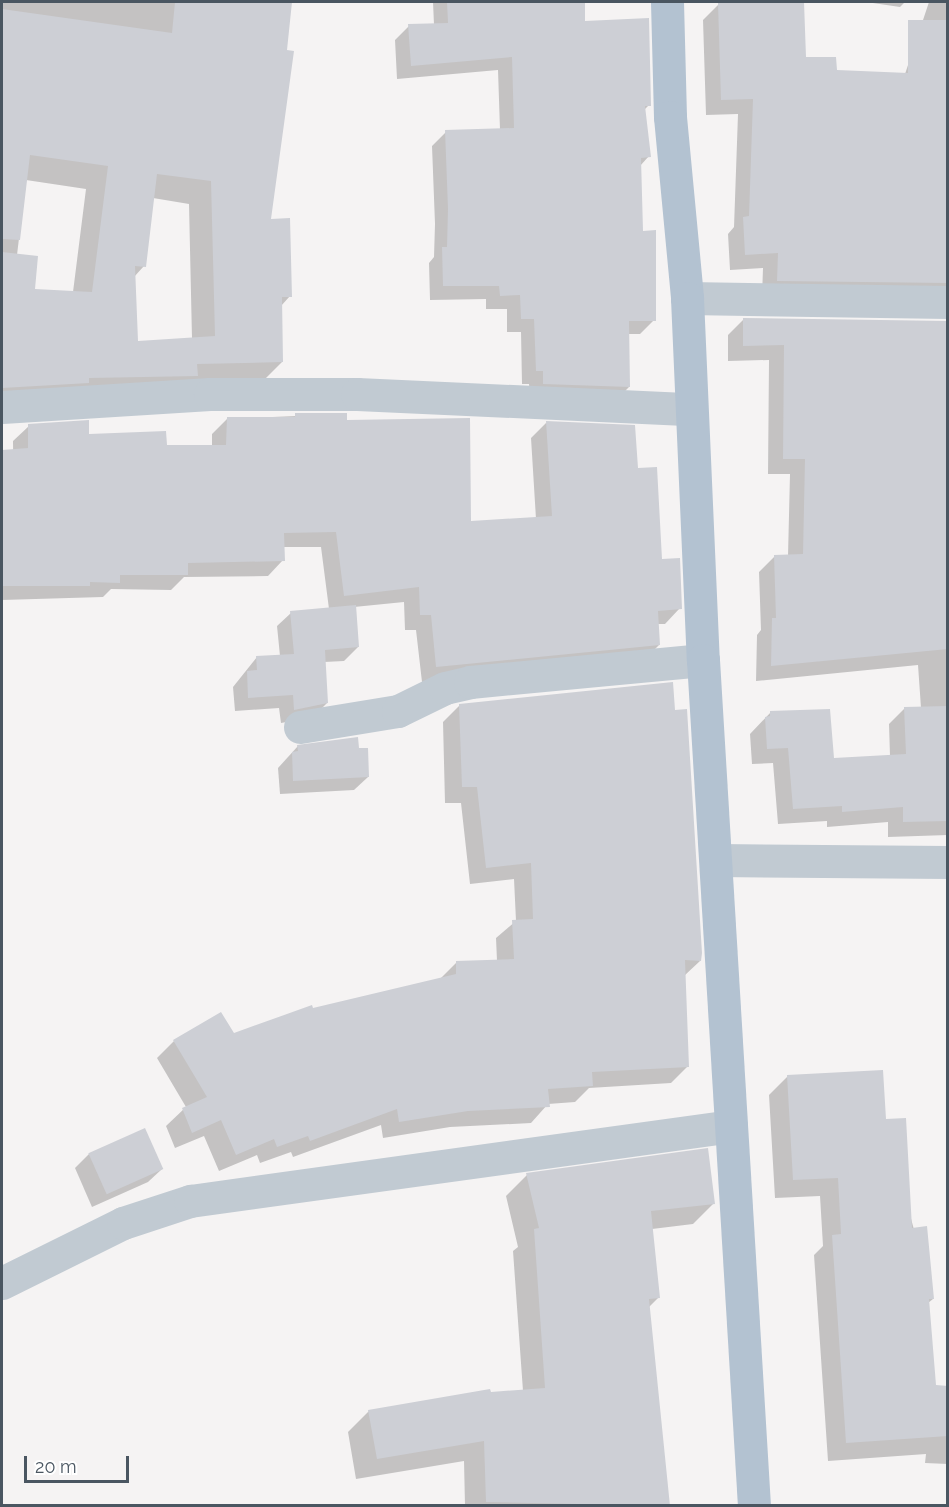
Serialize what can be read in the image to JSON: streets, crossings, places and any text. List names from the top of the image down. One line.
{"scale_bar":"20 m"}
